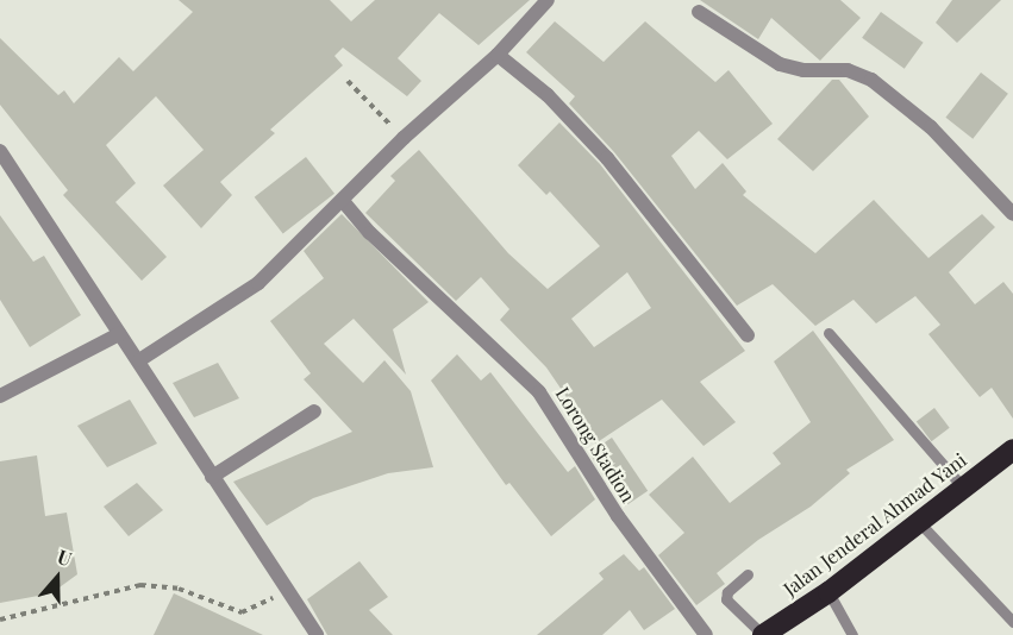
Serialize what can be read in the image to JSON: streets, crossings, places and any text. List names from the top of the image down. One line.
{"streets":{"highway":["Jalan Jenderal Ahmad Yani"],"street":["Lorong Stadion"]},"north":"top"}
